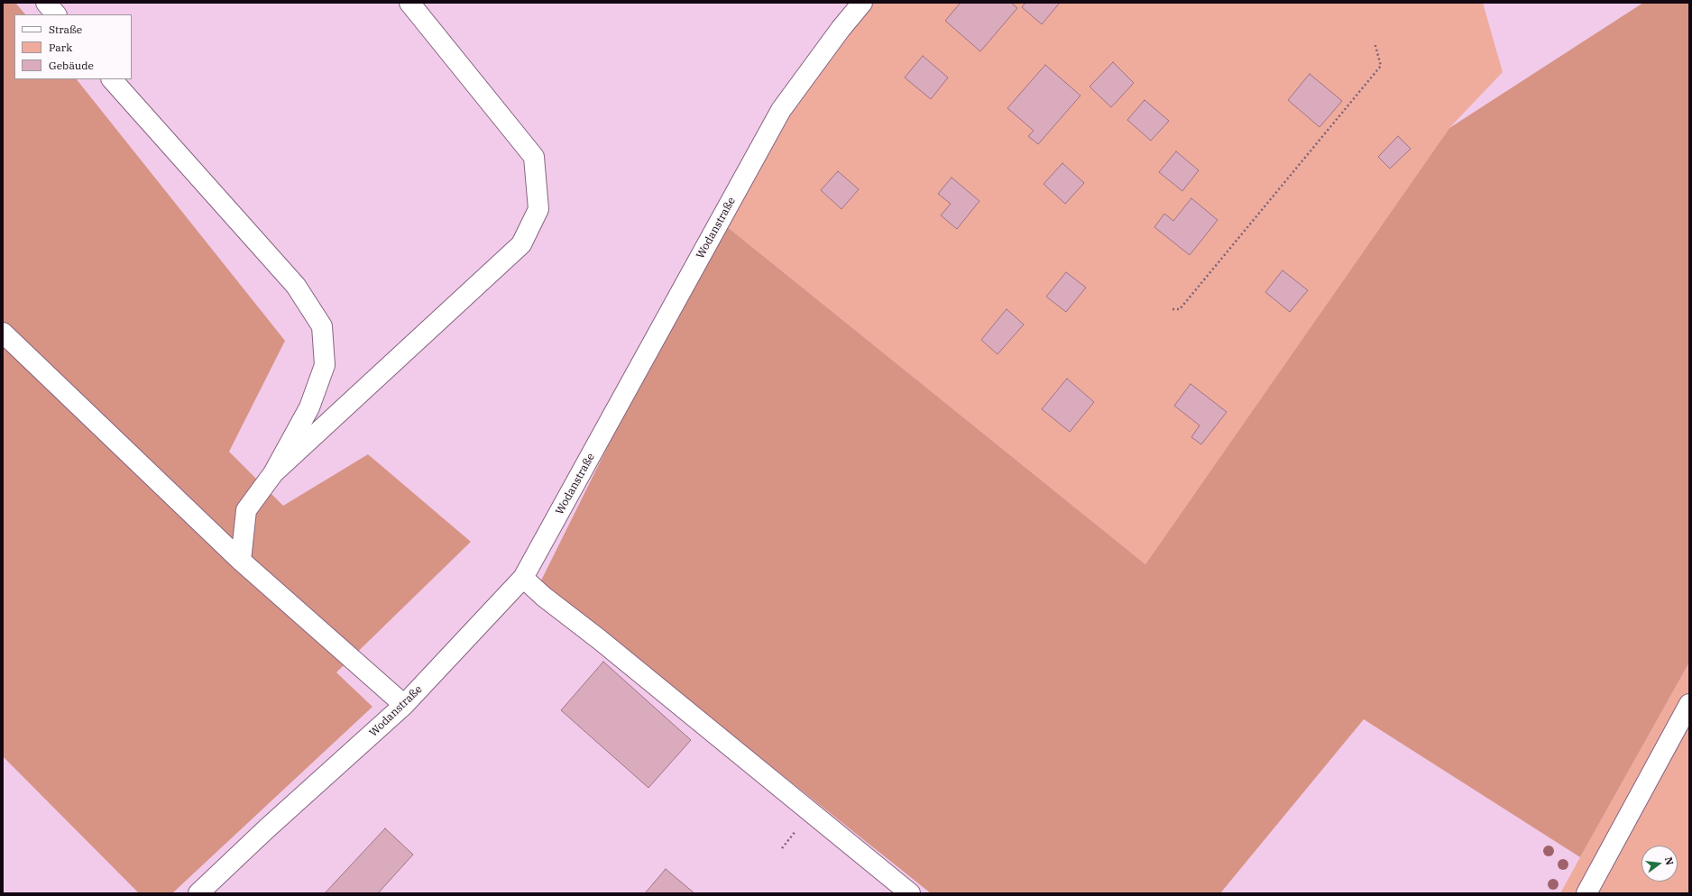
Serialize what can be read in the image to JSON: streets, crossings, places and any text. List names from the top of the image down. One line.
{"streets":{"street":["Wodanstraße"]},"legend":["Straße","Park","Gebäude"],"north":"right"}
